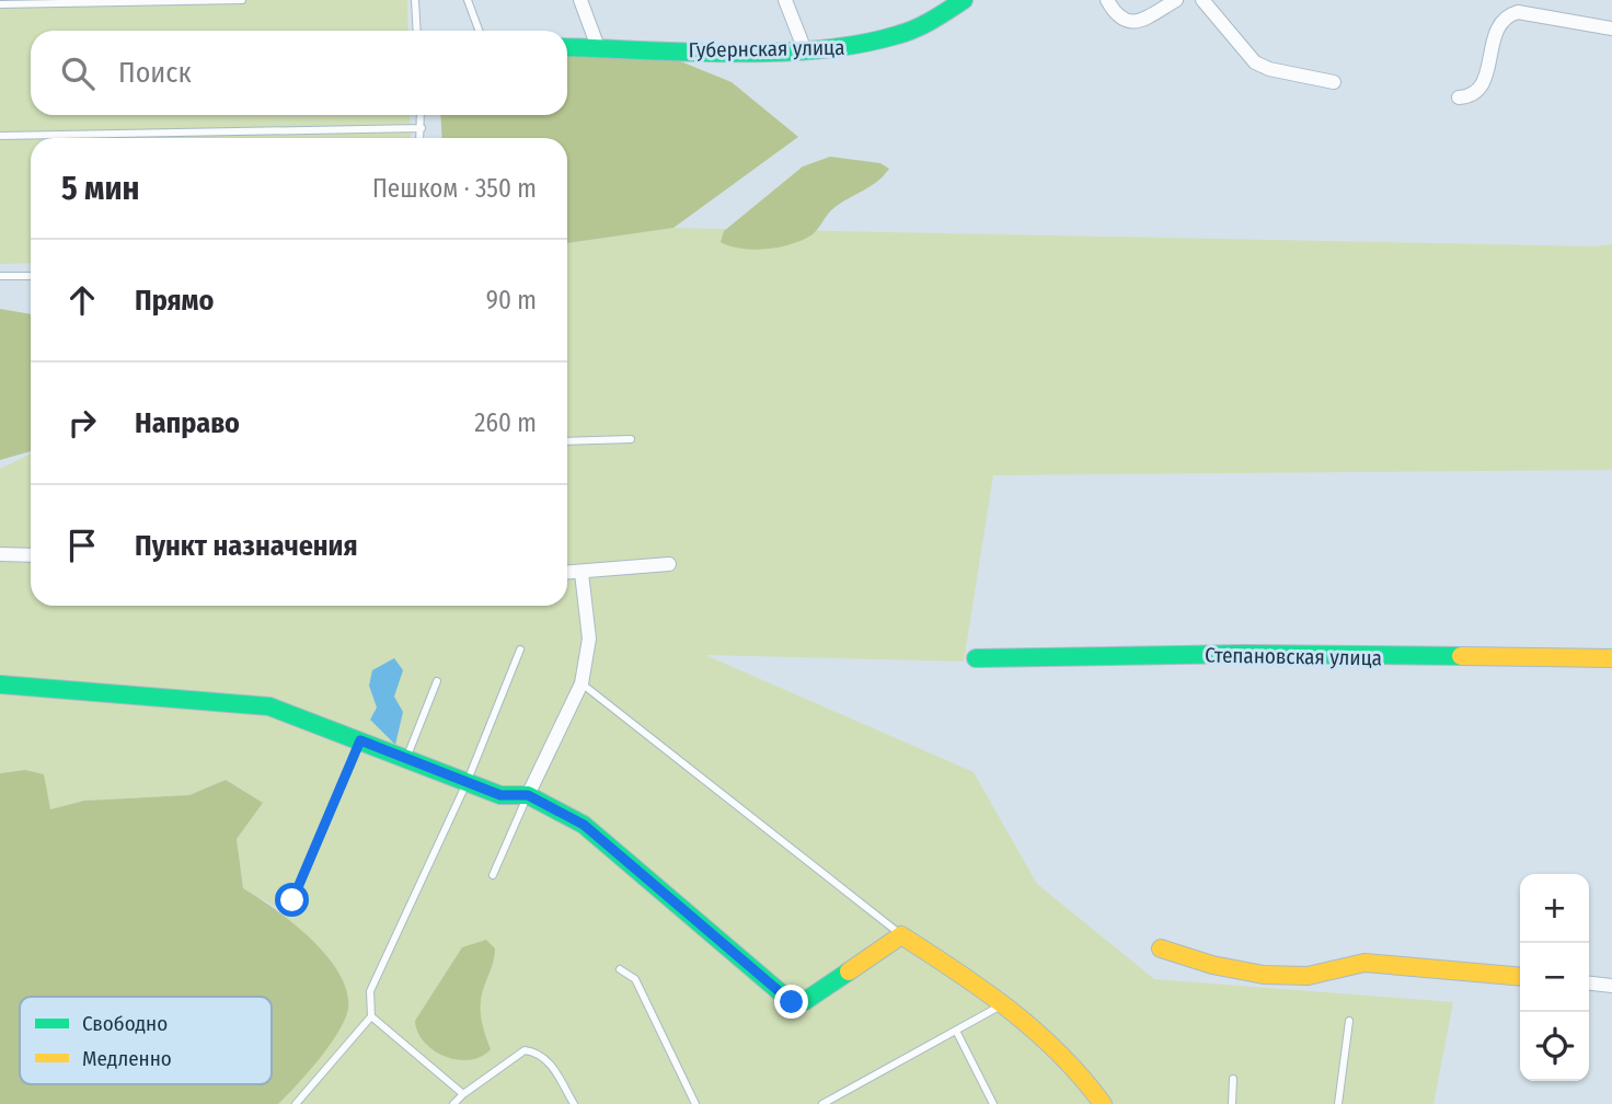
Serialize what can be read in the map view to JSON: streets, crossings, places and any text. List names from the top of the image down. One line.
{"streets":{"street":["Губернская улица","Степановская улица"]},"legend":["Свободно","Медленно"],"page":{"search":"Поиск","heading":["5 мин","Пешком · 350 m"],"list":[["Прямо","90 m"],["Направо","260 m"],"Пункт назначения"],"map_buttons":["+","−"]}}
